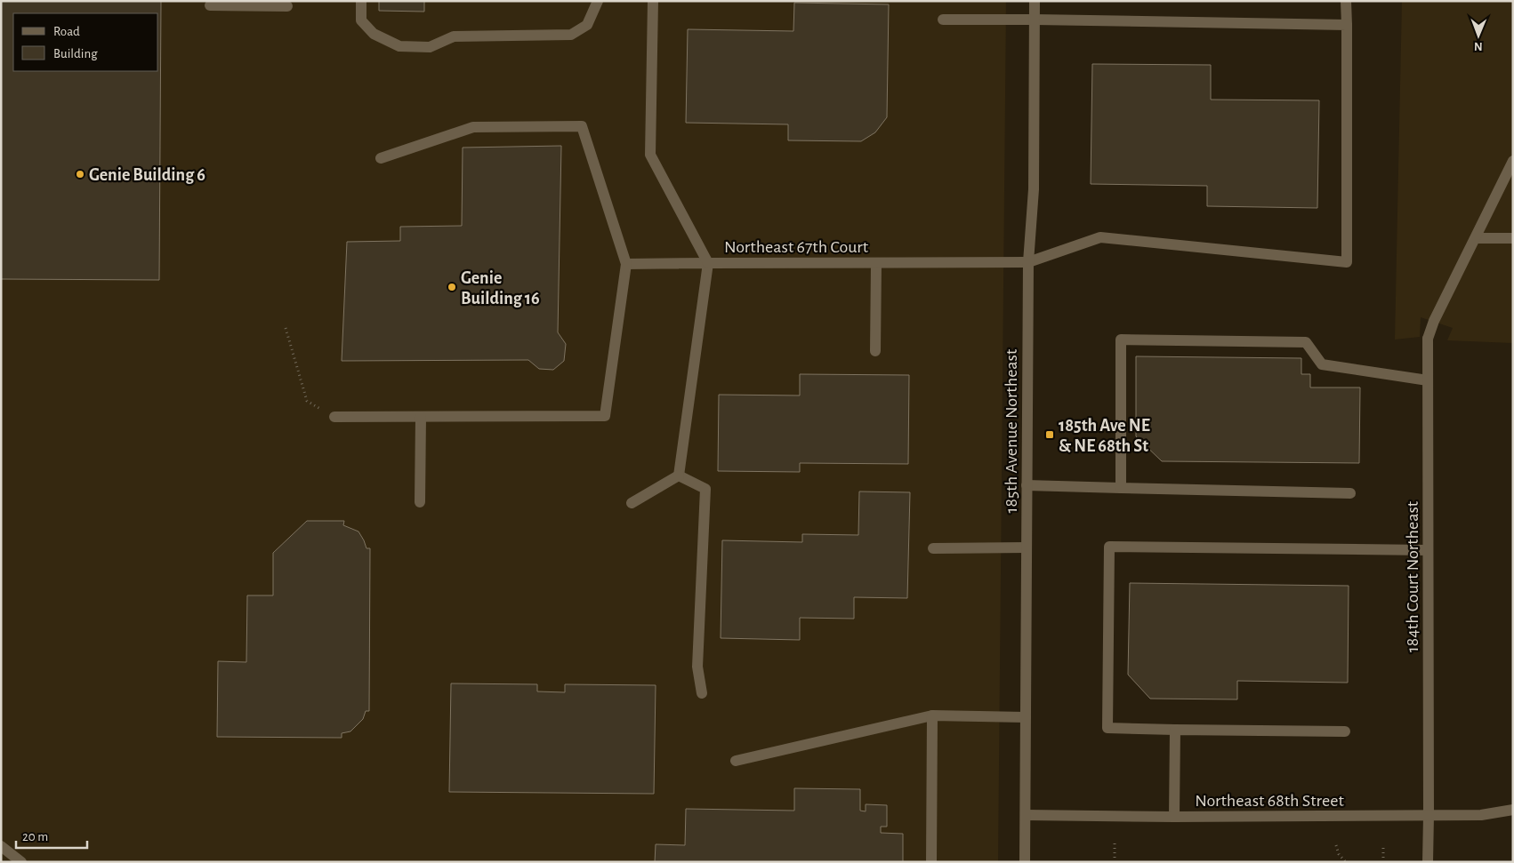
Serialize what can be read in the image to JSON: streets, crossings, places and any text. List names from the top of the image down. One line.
{"streets":{"street":["Northeast 67th Court","185th Avenue Northeast","184th Court Northeast","Northeast 68th Street"]},"crossings":[["Northeast 67th Court","185th Avenue Northeast"],["185th Avenue Northeast","Northeast 68th Street"],["184th Court Northeast","Northeast 68th Street"]],"places":{"other":["Genie Building 6","Genie Building 16"],"transit":["185th Ave NE & NE 68th St"]},"legend":["Road","Building"],"scale_bar":"20 m","north":"bottom"}
